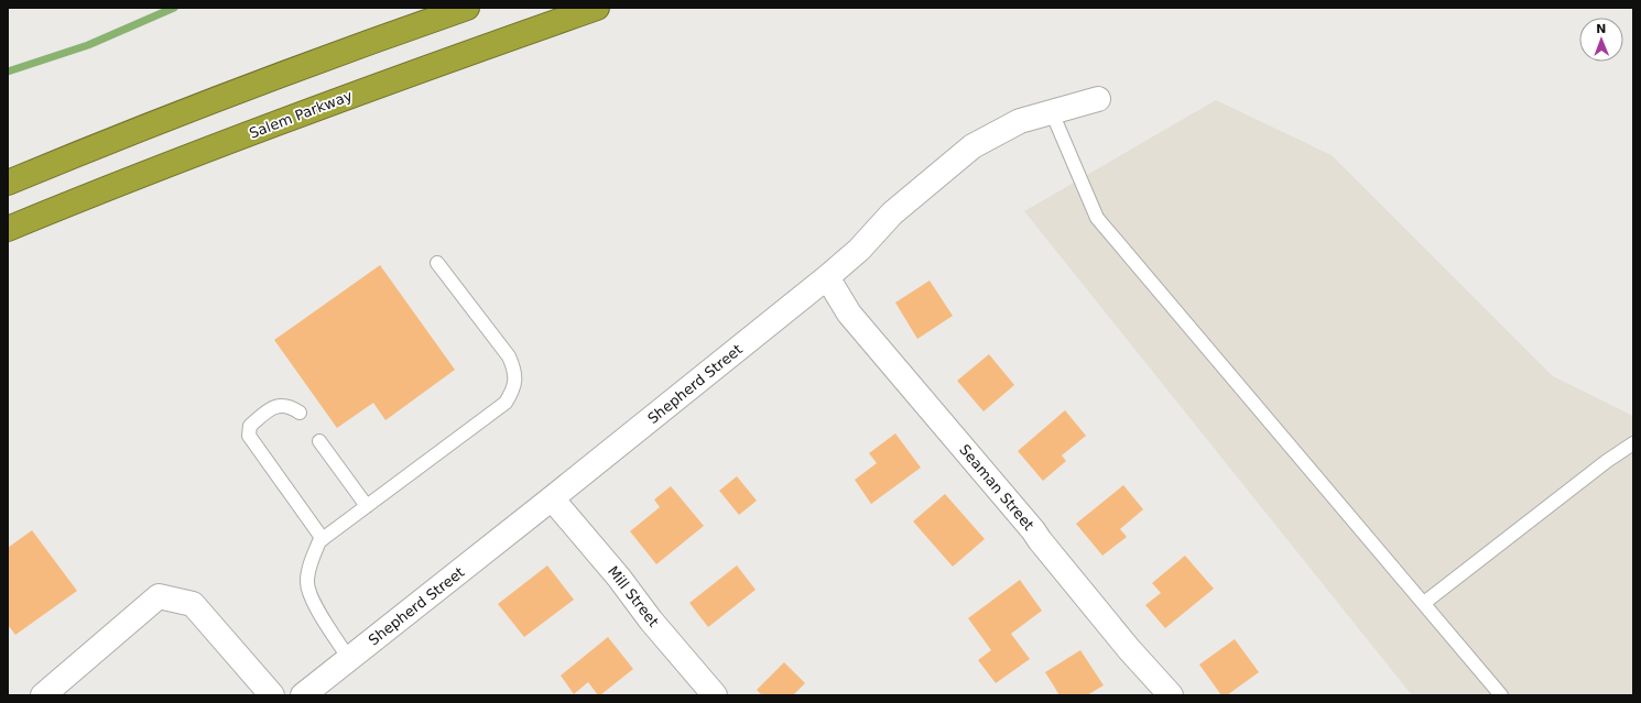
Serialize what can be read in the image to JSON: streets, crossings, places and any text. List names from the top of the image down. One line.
{"streets":{"highway":["Salem Parkway"],"street":["Shepherd Street","Seaman Street","Mill Street"]},"crossings":[["Shepherd Street","Seaman Street"],["Shepherd Street","Mill Street"]],"north":"top"}
